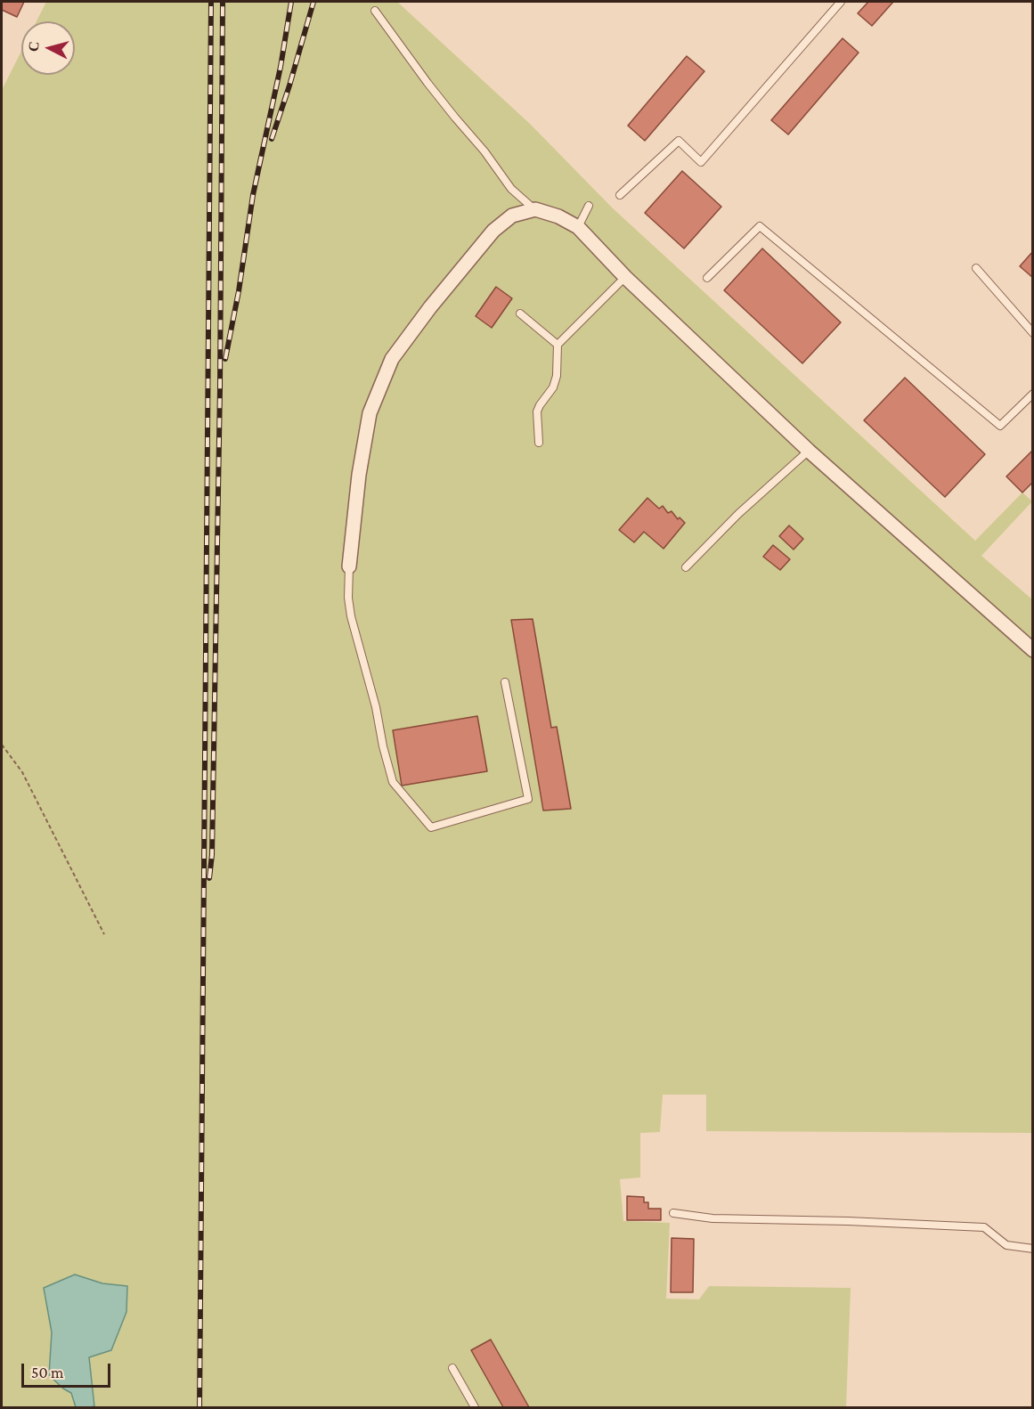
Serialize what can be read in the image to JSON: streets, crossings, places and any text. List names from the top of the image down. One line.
{"scale_bar":"50 m","north":"left"}
